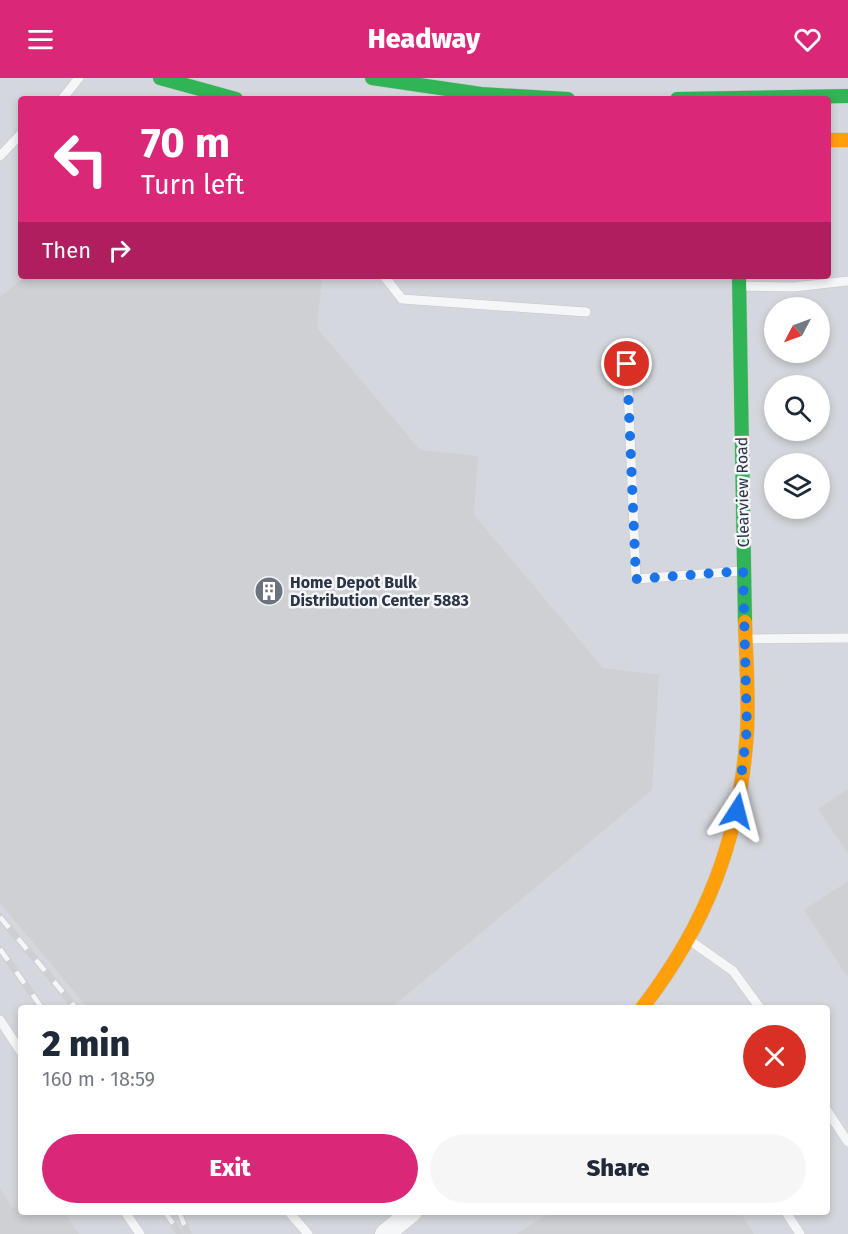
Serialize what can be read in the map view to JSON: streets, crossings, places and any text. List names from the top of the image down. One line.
{"streets":{"street":["Clearview Road"]},"places":{"building":["Home Depot Bulk Distribution Center 5883"]},"north":"bottom left","page":{"header":"Headway","turn":["70 m","Turn left"],"then":"Then","heading":["2 min","160 m · 18:59"],"buttons":["Exit","Share"]}}
